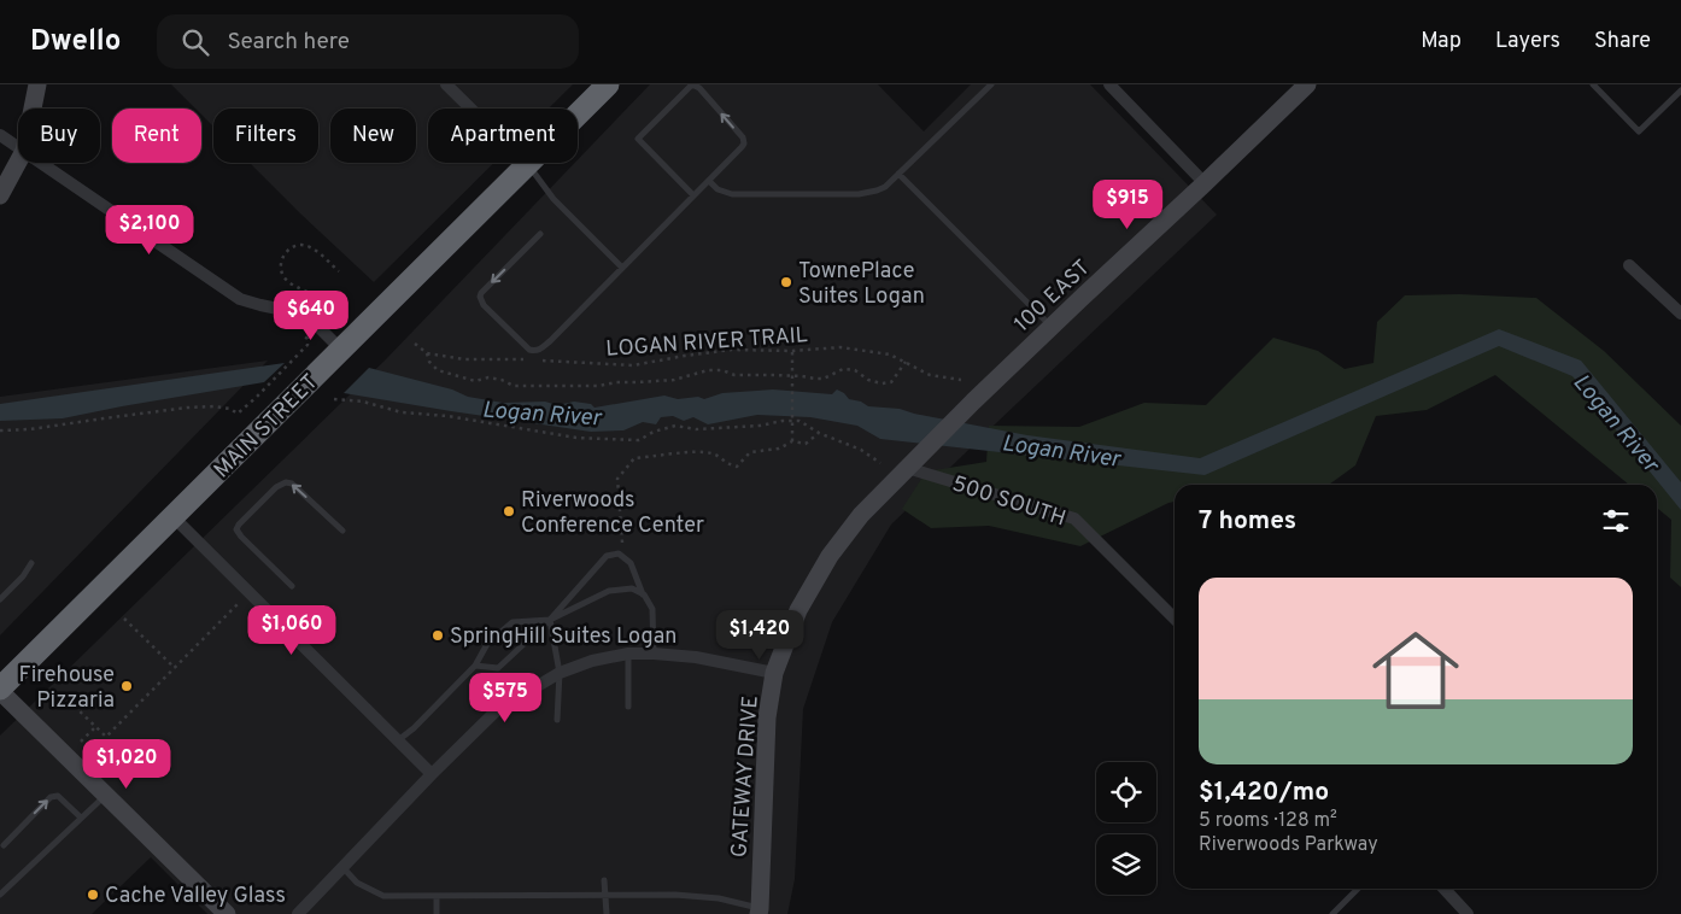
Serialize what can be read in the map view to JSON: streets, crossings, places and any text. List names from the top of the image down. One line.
{"streets":{"highway":["MAIN STREET"],"main road":["100 EAST","GATEWAY DRIVE"],"street":["500 SOUTH"],"path":["LOGAN RIVER TRAIL"]},"crossings":[["100 EAST","500 SOUTH"],["100 EAST","GATEWAY DRIVE"],["500 SOUTH","GATEWAY DRIVE"]],"water":["Logan River"],"places":["TownePlace Suites Logan","Riverwoods Conference Center","SpringHill Suites Logan","Firehouse Pizzaria","Cache Valley Glass"],"page":{"header":"Dwello","search":"Search here","nav":["Map","Layers","Share"],"chip":["Buy","Rent","Filters","New","Apartment"],"price":["$915","$2,100","$640","$1,060","$1,420","$575","$1,020"],"heading":"7 homes","list":[{"name":"$1,420/mo","note":"5 rooms · 128 m² · Riverwoods Parkway"}]}}
